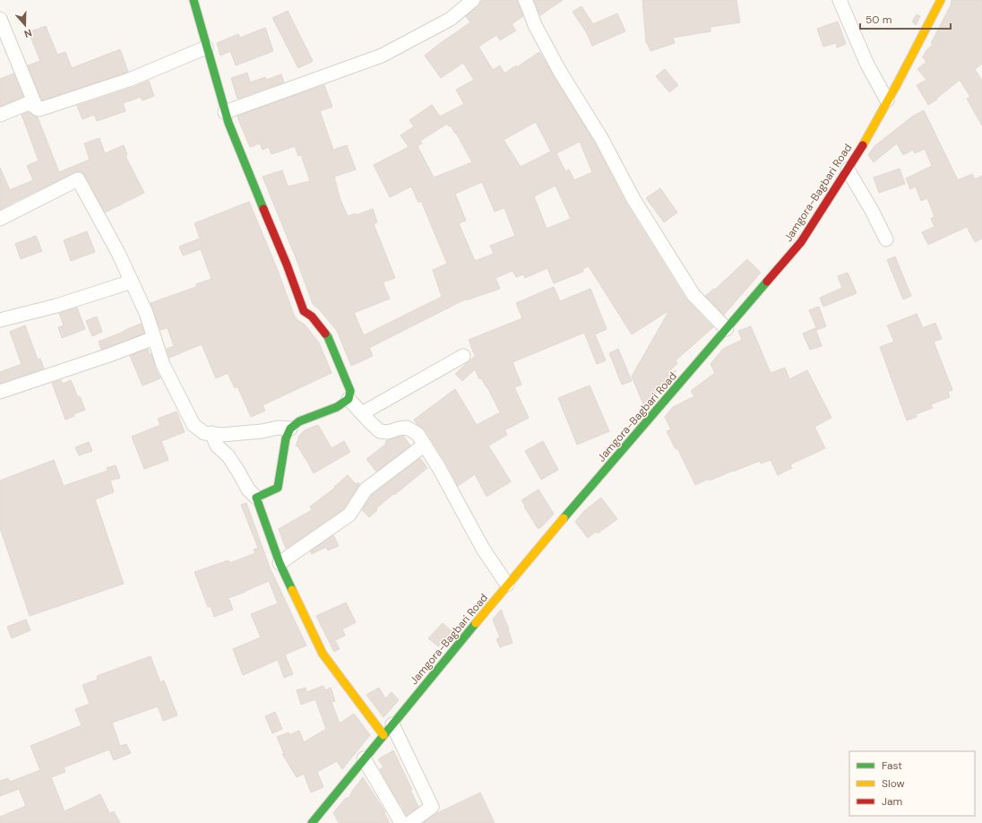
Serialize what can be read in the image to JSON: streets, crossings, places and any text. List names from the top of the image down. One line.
{"streets":{"street":["Jamgora-Bagbari Road"]},"legend":["Fast","Slow","Jam"],"scale_bar":"50 m","north":"bottom"}
